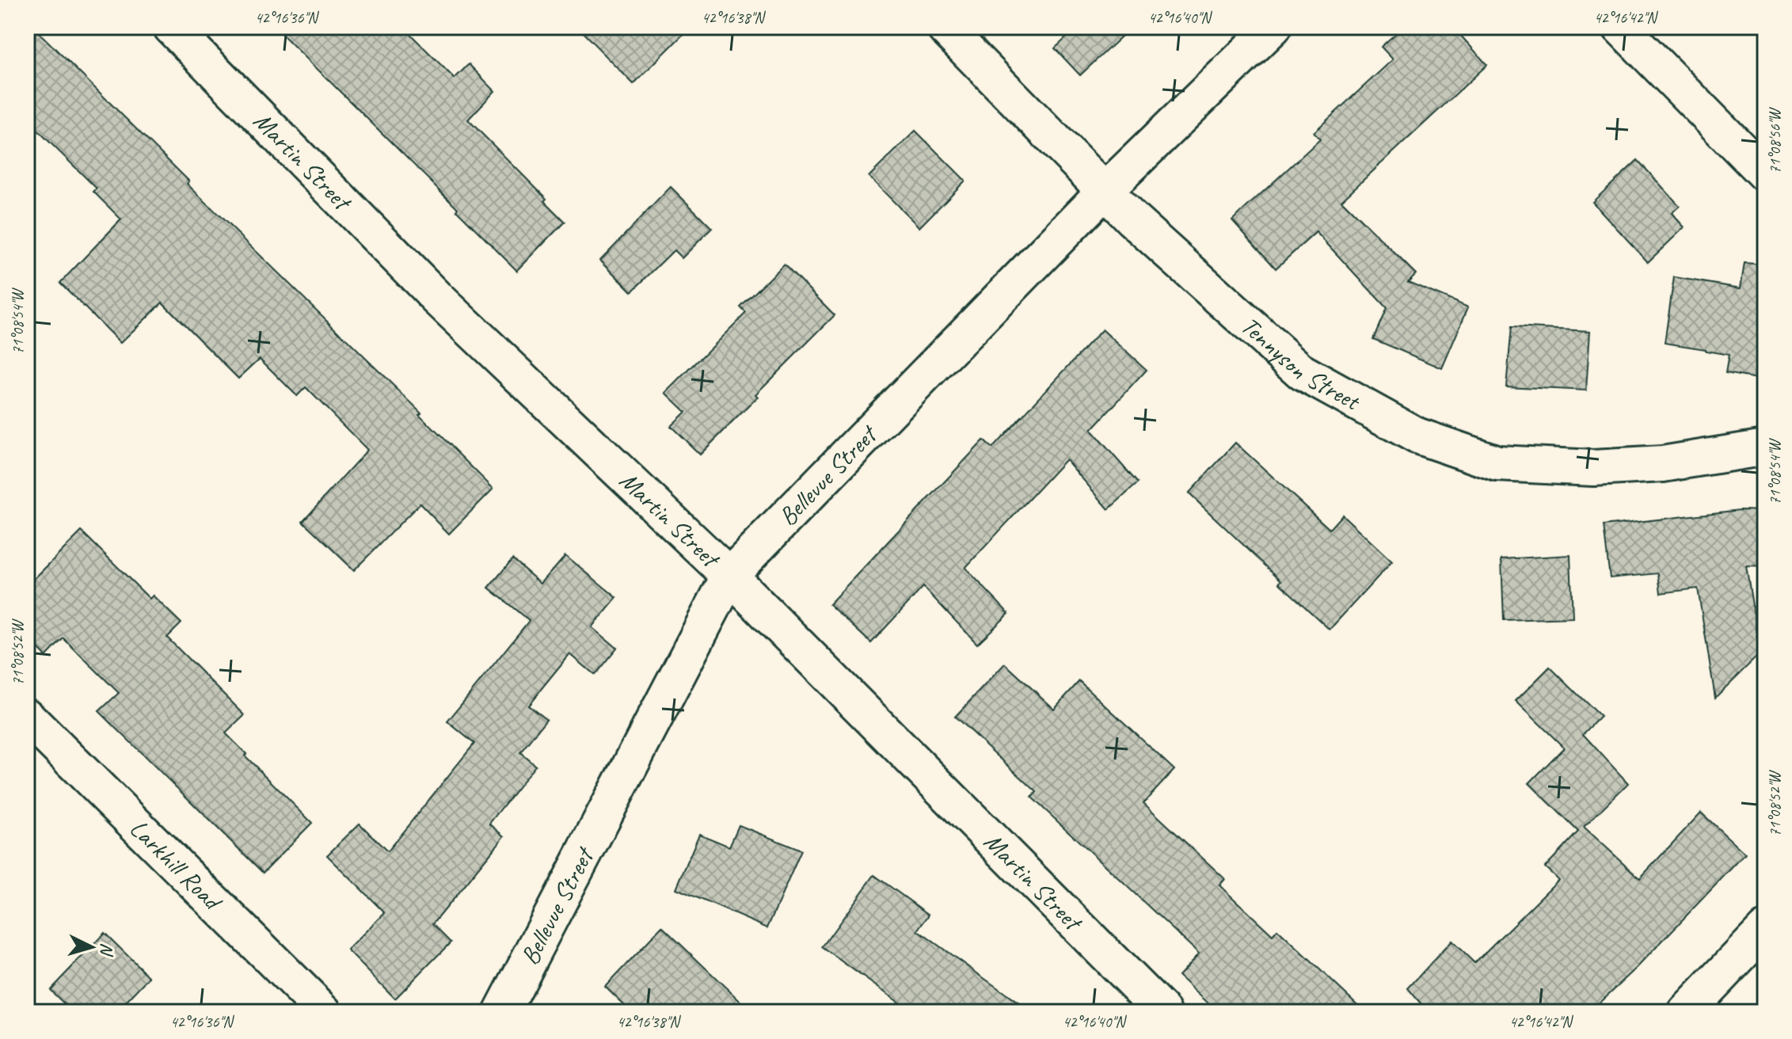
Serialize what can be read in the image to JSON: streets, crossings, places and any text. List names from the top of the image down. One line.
{"streets":{"street":["Martin Street","Tennyson Street","Bellevue Street","Larkhill Road"]},"crossings":[["Martin Street","Bellevue Street"],["Tennyson Street","Bellevue Street"]],"north":"right","coordinates":["42°16'36\"N","42°16'38\"N","42°16'40\"N","42°16'42\"N","71°08'56\"W","71°08'54\"W","71°08'52\"W"]}
